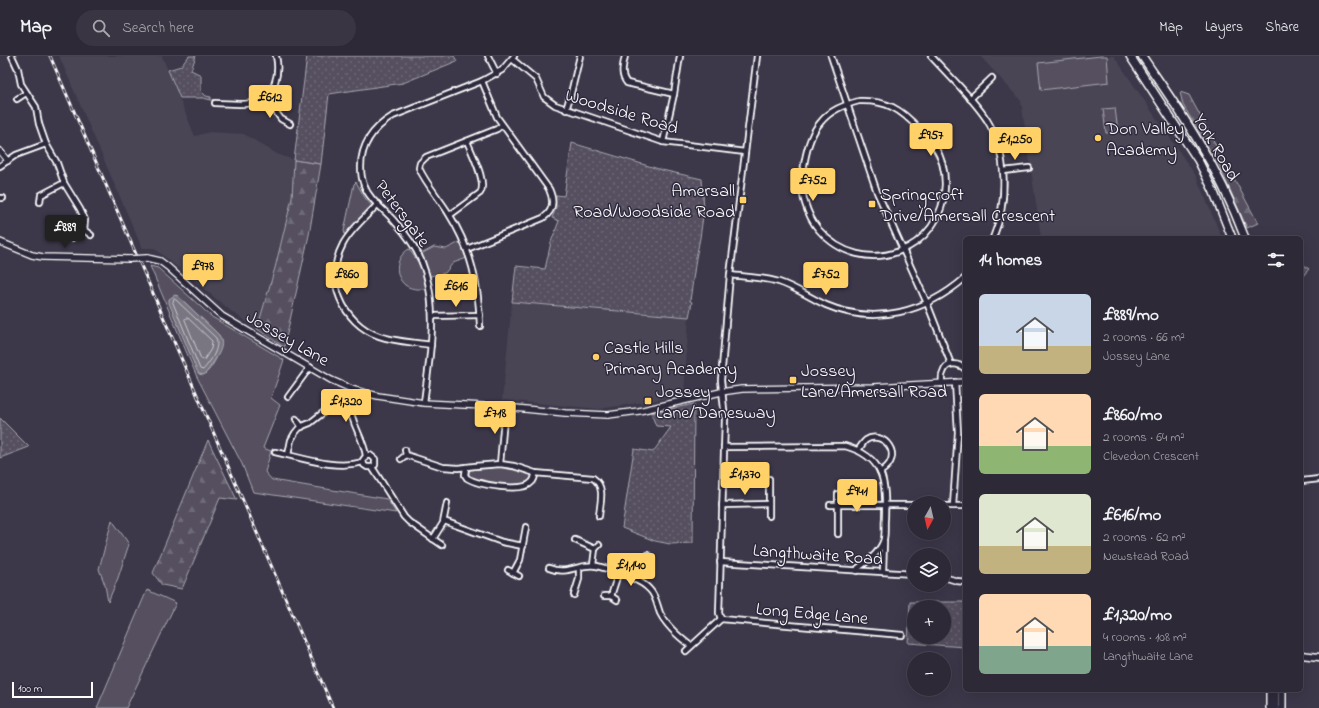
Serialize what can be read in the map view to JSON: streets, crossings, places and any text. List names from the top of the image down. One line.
{"streets":{"highway":["York Road"],"street":["Woodside Road","Petersgate","Jossey Lane","Langthwaite Road","Long Edge Lane"]},"crossings":[["Woodside Road","Petersgate"],["Petersgate","Jossey Lane"]],"places":{"other":["Don Valley Academy","Castle Hills Primary Academy"],"transit":["Amersall Road/Woodside Road","Springcroft Drive/Amersall Crescent","Jossey Lane/Amersall Road","Jossey Lane/Danesway"]},"scale_bar":"100 m","north":"bottom","page":{"header":"Map","search":"Search here","nav":["Map","Layers","Share"],"price":["£612","£957","£1,250","£752","£889","£978","£860","£752","£616","£1,320","£718","£1,370","£941","£1,140"],"heading":"14 homes","list":[{"name":"£889/mo","note":"2 rooms · 66 m² · Jossey Lane"},{"name":"£860/mo","note":"2 rooms · 64 m² · Clevedon Crescent"},{"name":"£616/mo","note":"2 rooms · 62 m² · Newstead Road"},{"name":"£1,320/mo","note":"4 rooms · 108 m² · Langthwaite Lane"}],"map_buttons":["+","−"],"scale":"100 m"}}
